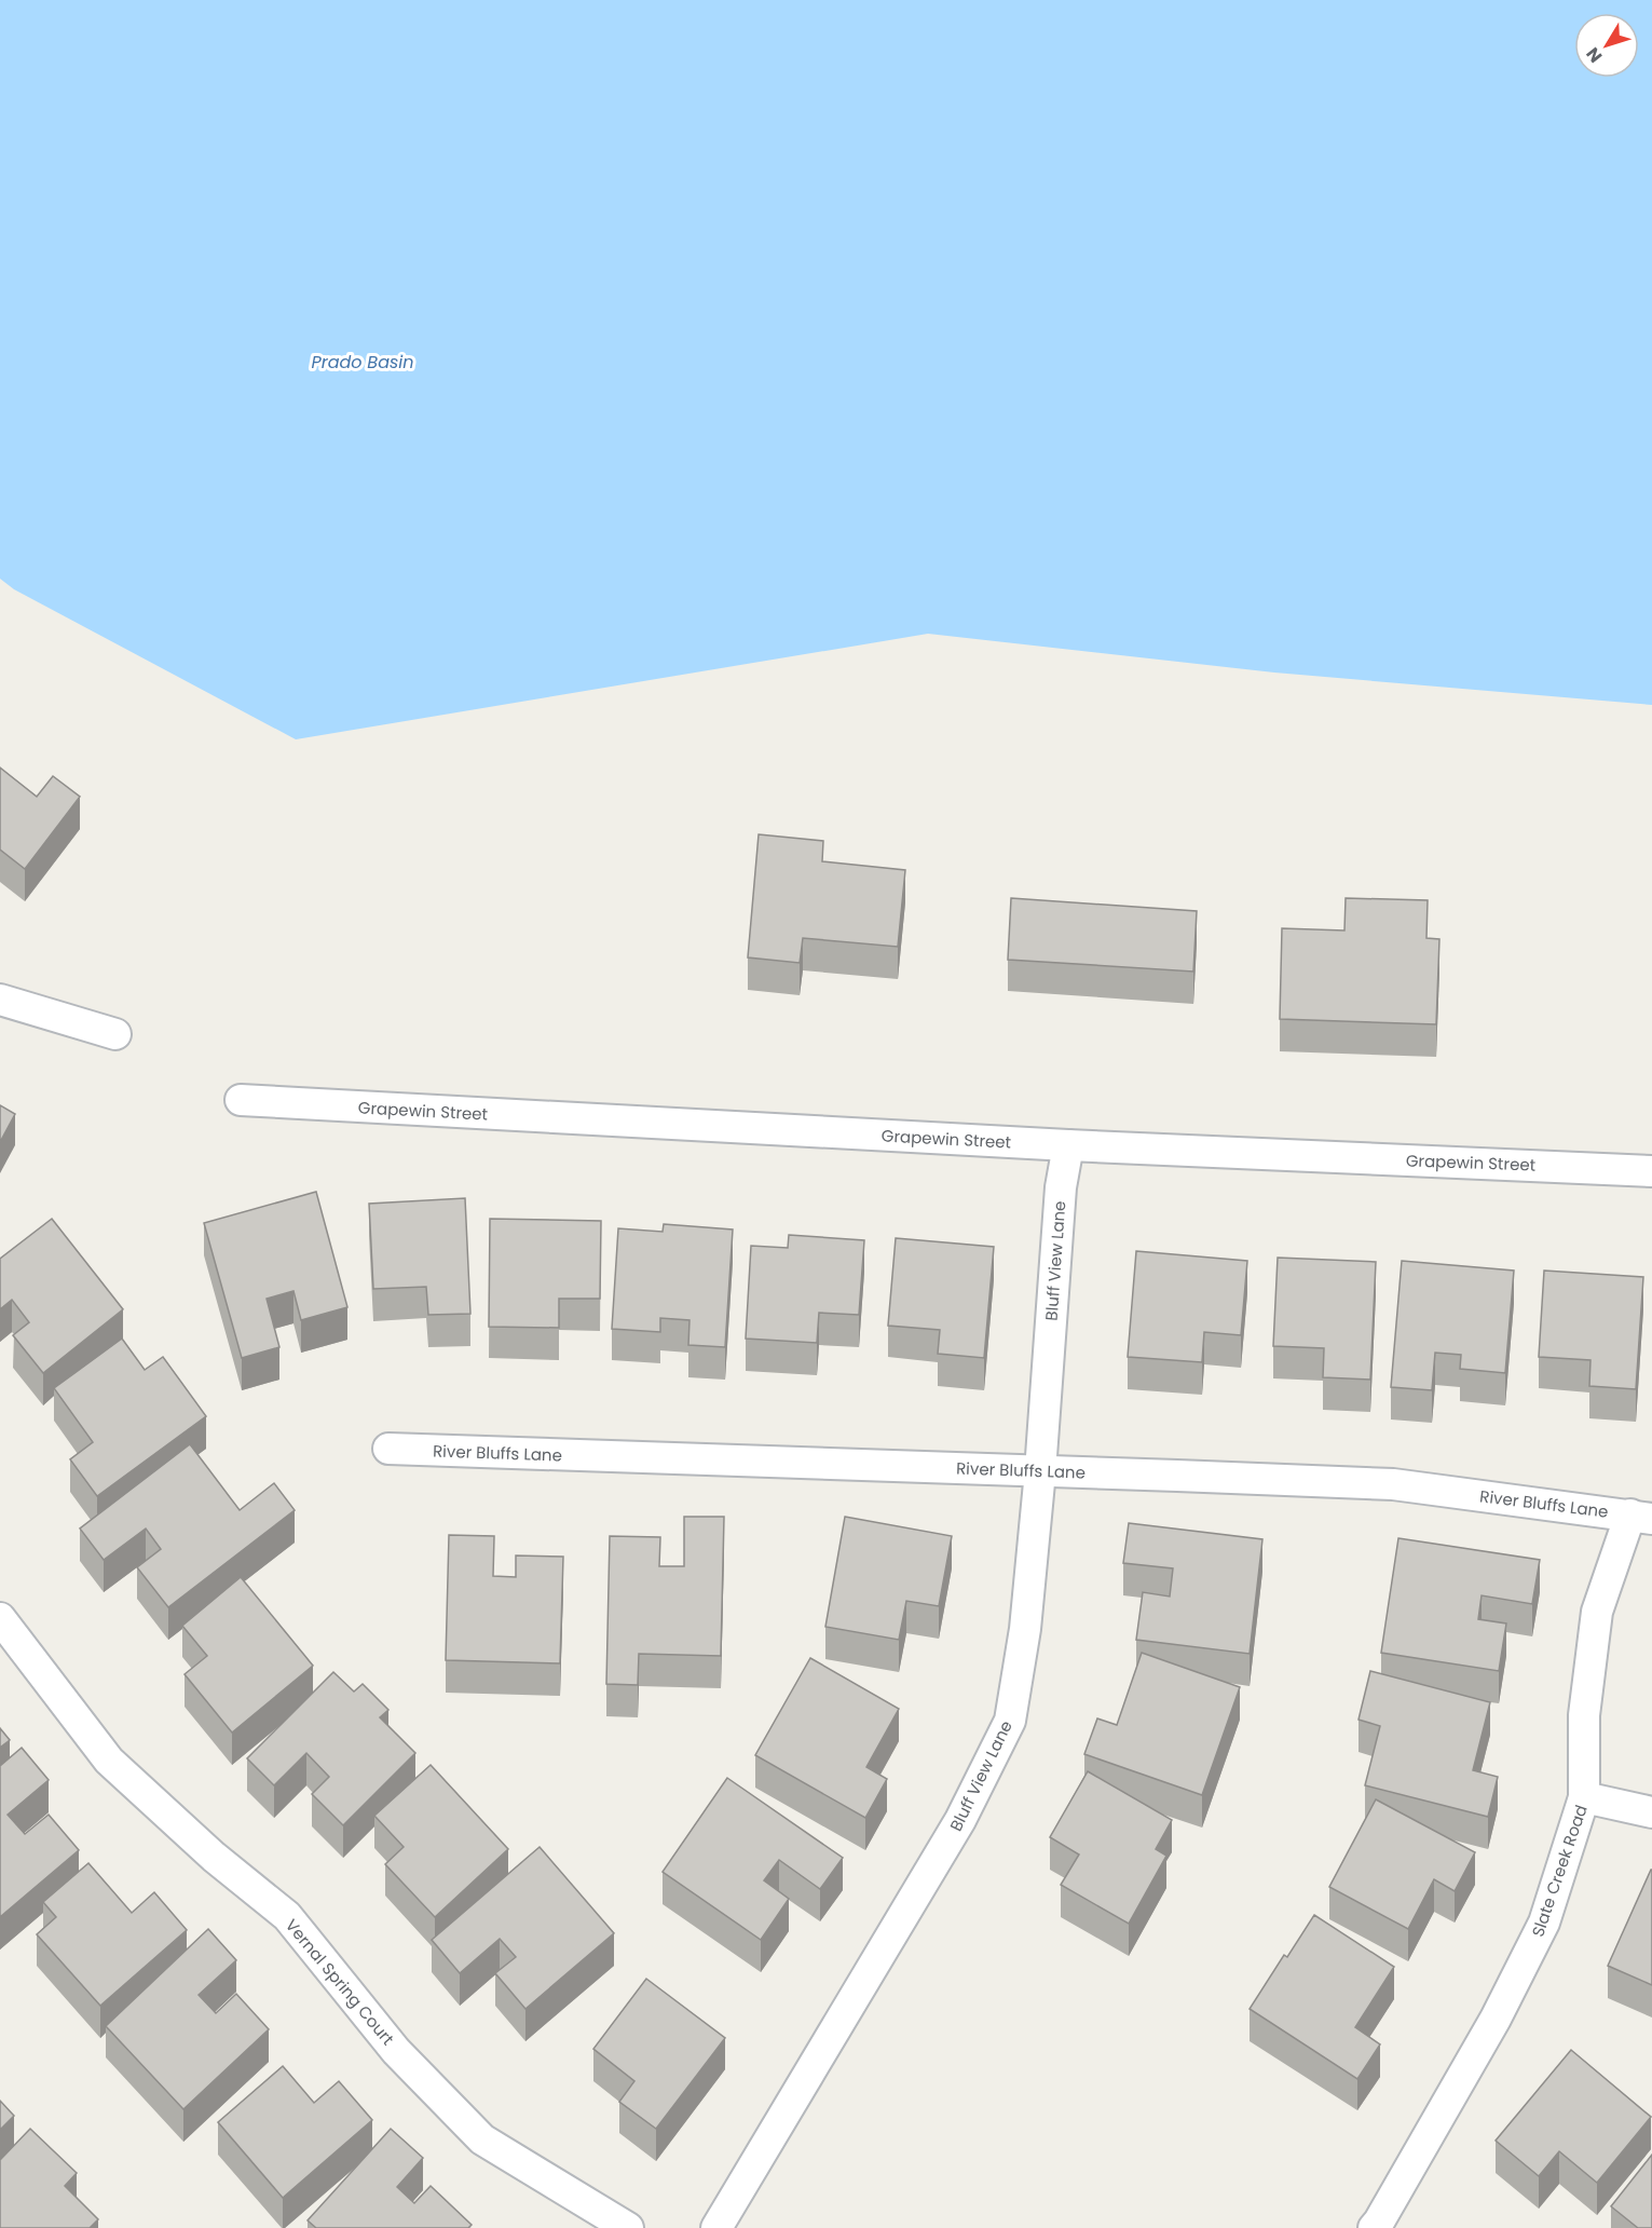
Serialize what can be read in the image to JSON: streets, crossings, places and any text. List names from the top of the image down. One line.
{"streets":{"street":["Grapewin Street","Bluff View Lane","River Bluffs Lane","Slate Creek Road","Vernal Spring Court"]},"crossings":[["Grapewin Street","Bluff View Lane"],["Bluff View Lane","River Bluffs Lane"],["River Bluffs Lane","Slate Creek Road"]],"water":["Prado Basin"],"north":"bottom left"}
